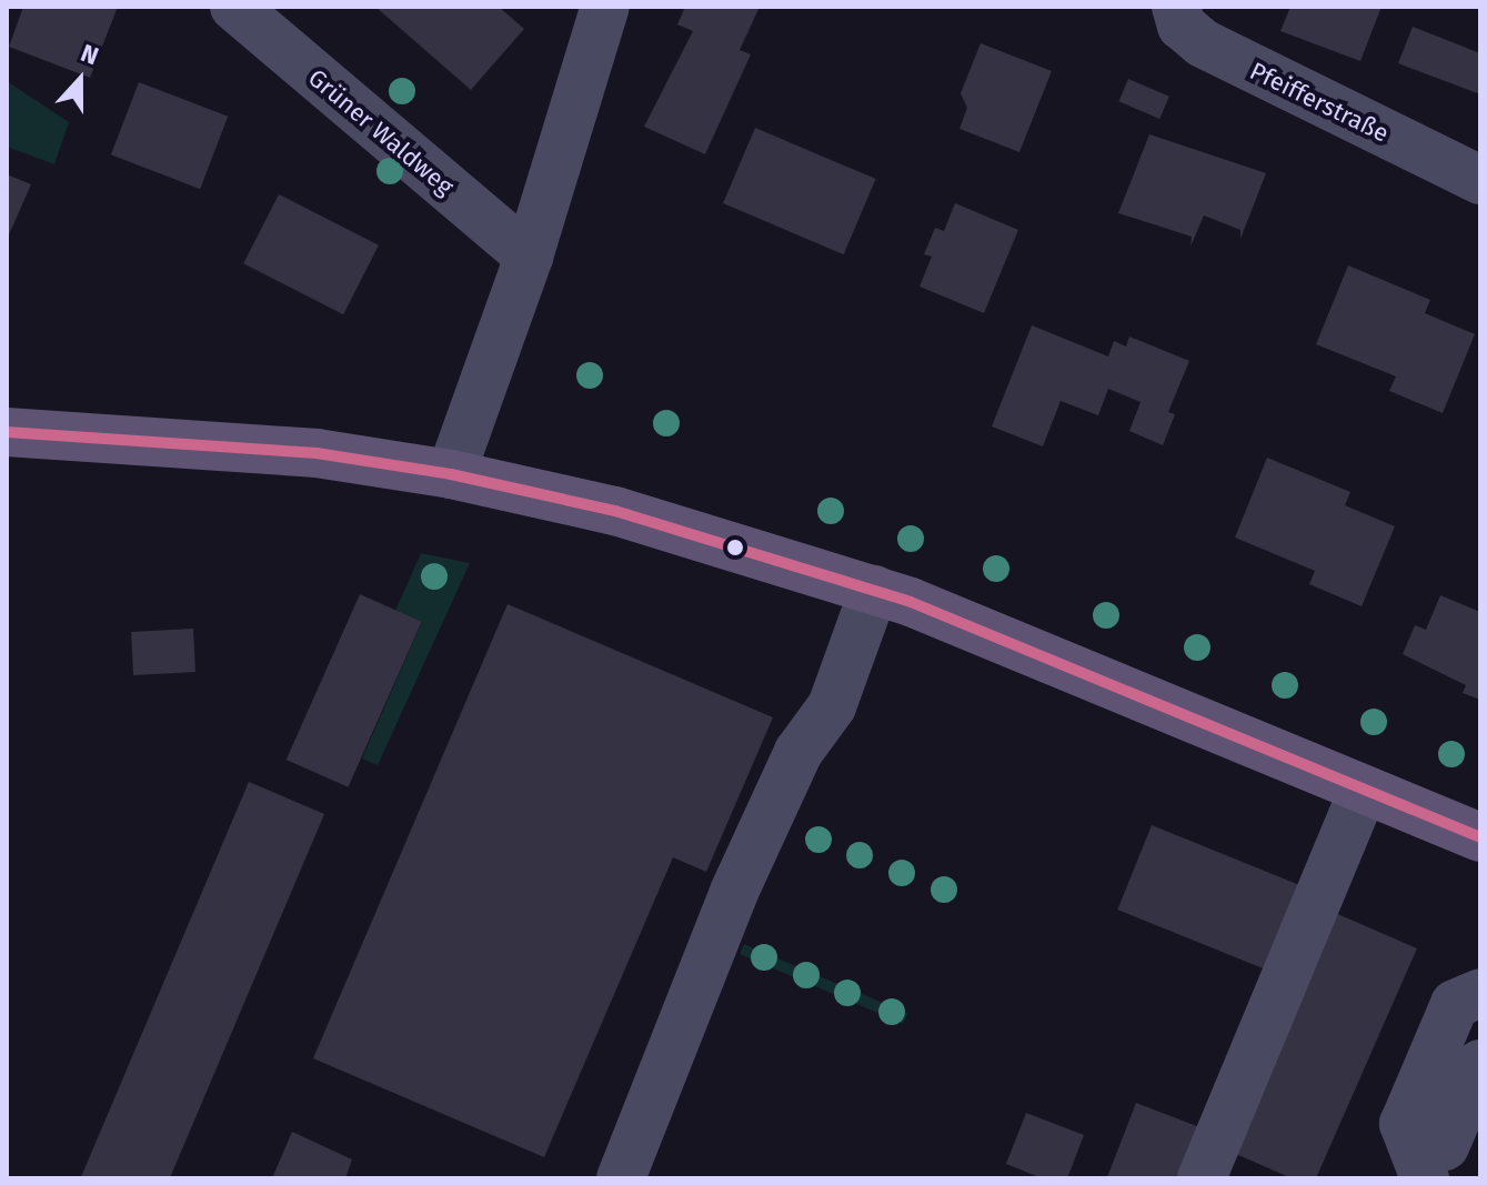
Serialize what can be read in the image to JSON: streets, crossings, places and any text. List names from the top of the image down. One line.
{"streets":{"street":["Pfeifferstraße","Grüner Waldweg"]},"north":"top"}
